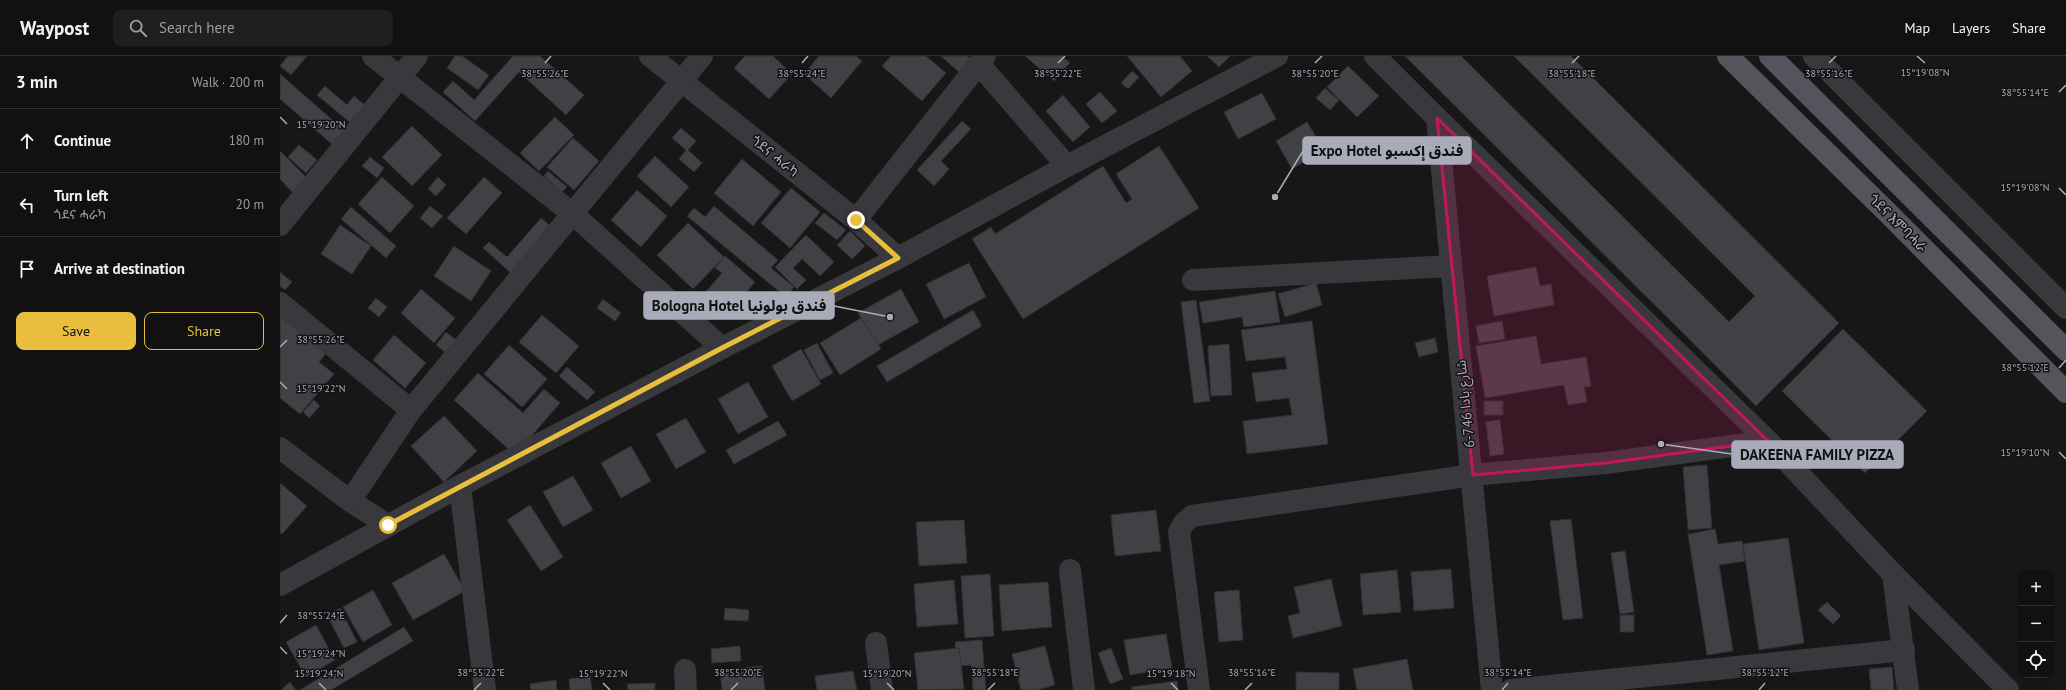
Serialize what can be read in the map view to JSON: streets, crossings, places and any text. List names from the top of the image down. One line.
{"streets":{"main road":["ጎደና እምባሓራ"],"street":["ጎደና ሓራካ","شارع بادا 746-6"]},"places":["Expo Hotel فندق إكسبو","Bologna Hotel فندق بولونيا","DAKEENA FAMILY PIZZA"],"page":{"header":"Waypost","search":"Search here","nav":["Map","Layers","Share"],"heading":["3 min","Walk · 200 m"],"list":[["Continue","180 m"],["Turn left","ጎደና ሓራካ","20 m"],"Arrive at destination"],"buttons":["Save","Share"],"map_buttons":["+","−"]},"coordinates":["15°19'08\"N","38°55'26\"E","38°55'24\"E","38°55'22\"E","38°55'20\"E","38°55'18\"E","38°55'16\"E","38°55'14\"E","15°19'20\"N","38°55'12\"E","15°19'22\"N","15°19'10\"N","15°19'24\"N","15°19'18\"N"]}
